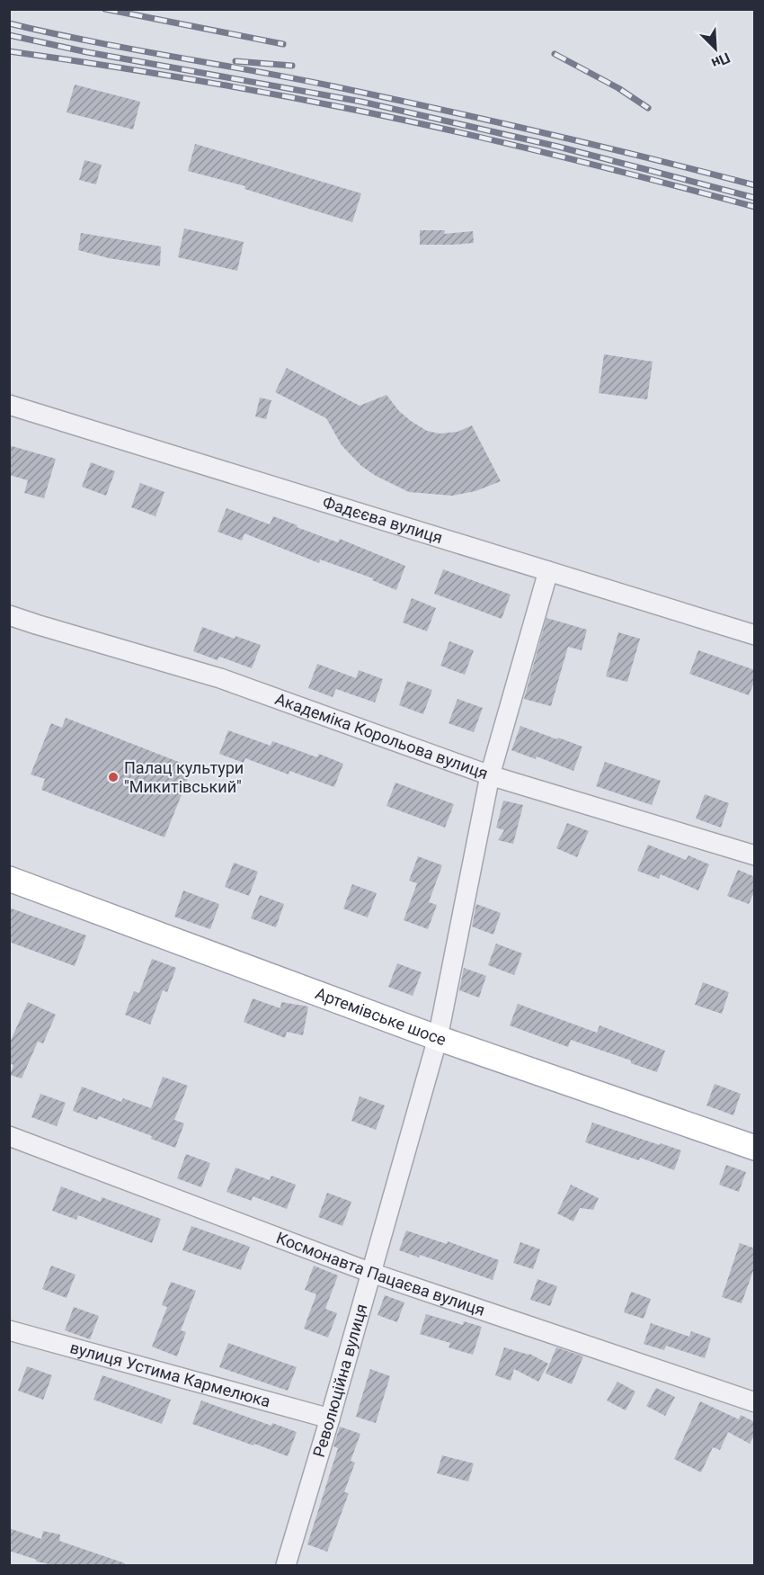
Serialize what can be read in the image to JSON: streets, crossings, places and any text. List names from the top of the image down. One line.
{"streets":{"main road":["Артемівське шосе"],"street":["Фадєєва вулиця","Академіка Корольова вулиця","Космонавта Пацаєва вулиця","вулиця Устима Кармелюка","Революційна вулиця"]},"crossings":[["Фадєєва вулиця","Революційна вулиця"],["Академіка Корольова вулиця","Революційна вулиця"],["Артемівське шосе","Революційна вулиця"],["Космонавта Пацаєва вулиця","Революційна вулиця"],["вулиця Устима Кармелюка","Революційна вулиця"]],"places":["Палац культури \"Микитівський\""],"north":"bottom right"}
